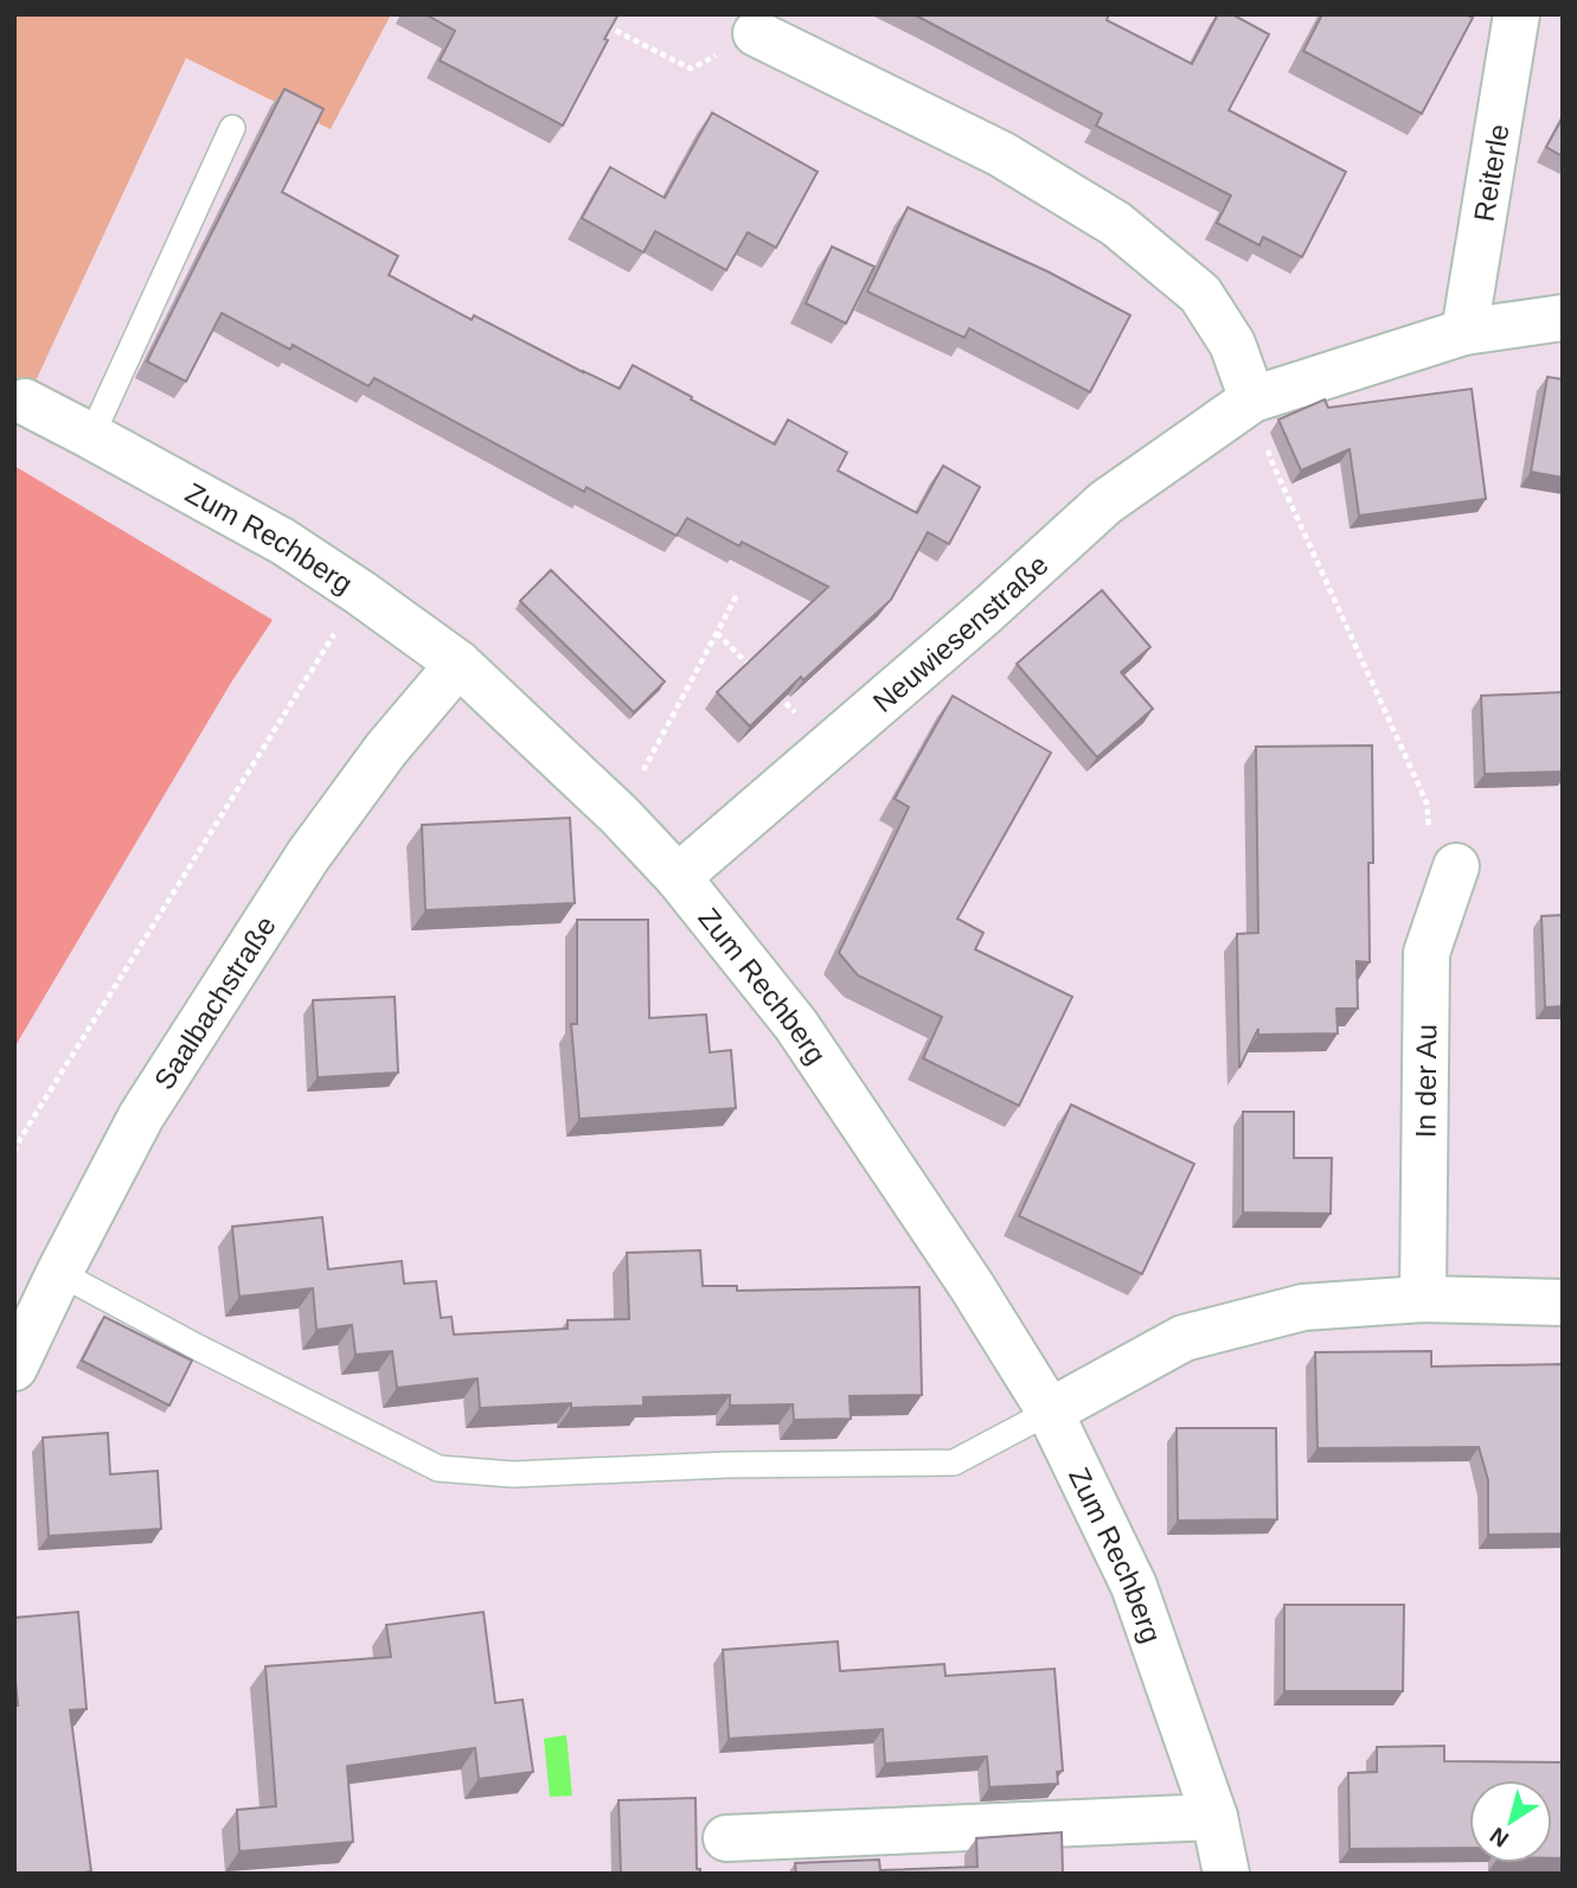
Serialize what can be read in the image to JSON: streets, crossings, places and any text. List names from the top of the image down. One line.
{"streets":{"street":["Reiterle","Zum Rechberg","Neuwiesenstraße","Saalbachstraße","In der Au"]},"crossings":[["Reiterle","Neuwiesenstraße"],["Zum Rechberg","Neuwiesenstraße"],["Zum Rechberg","Saalbachstraße"]],"north":"bottom left"}
